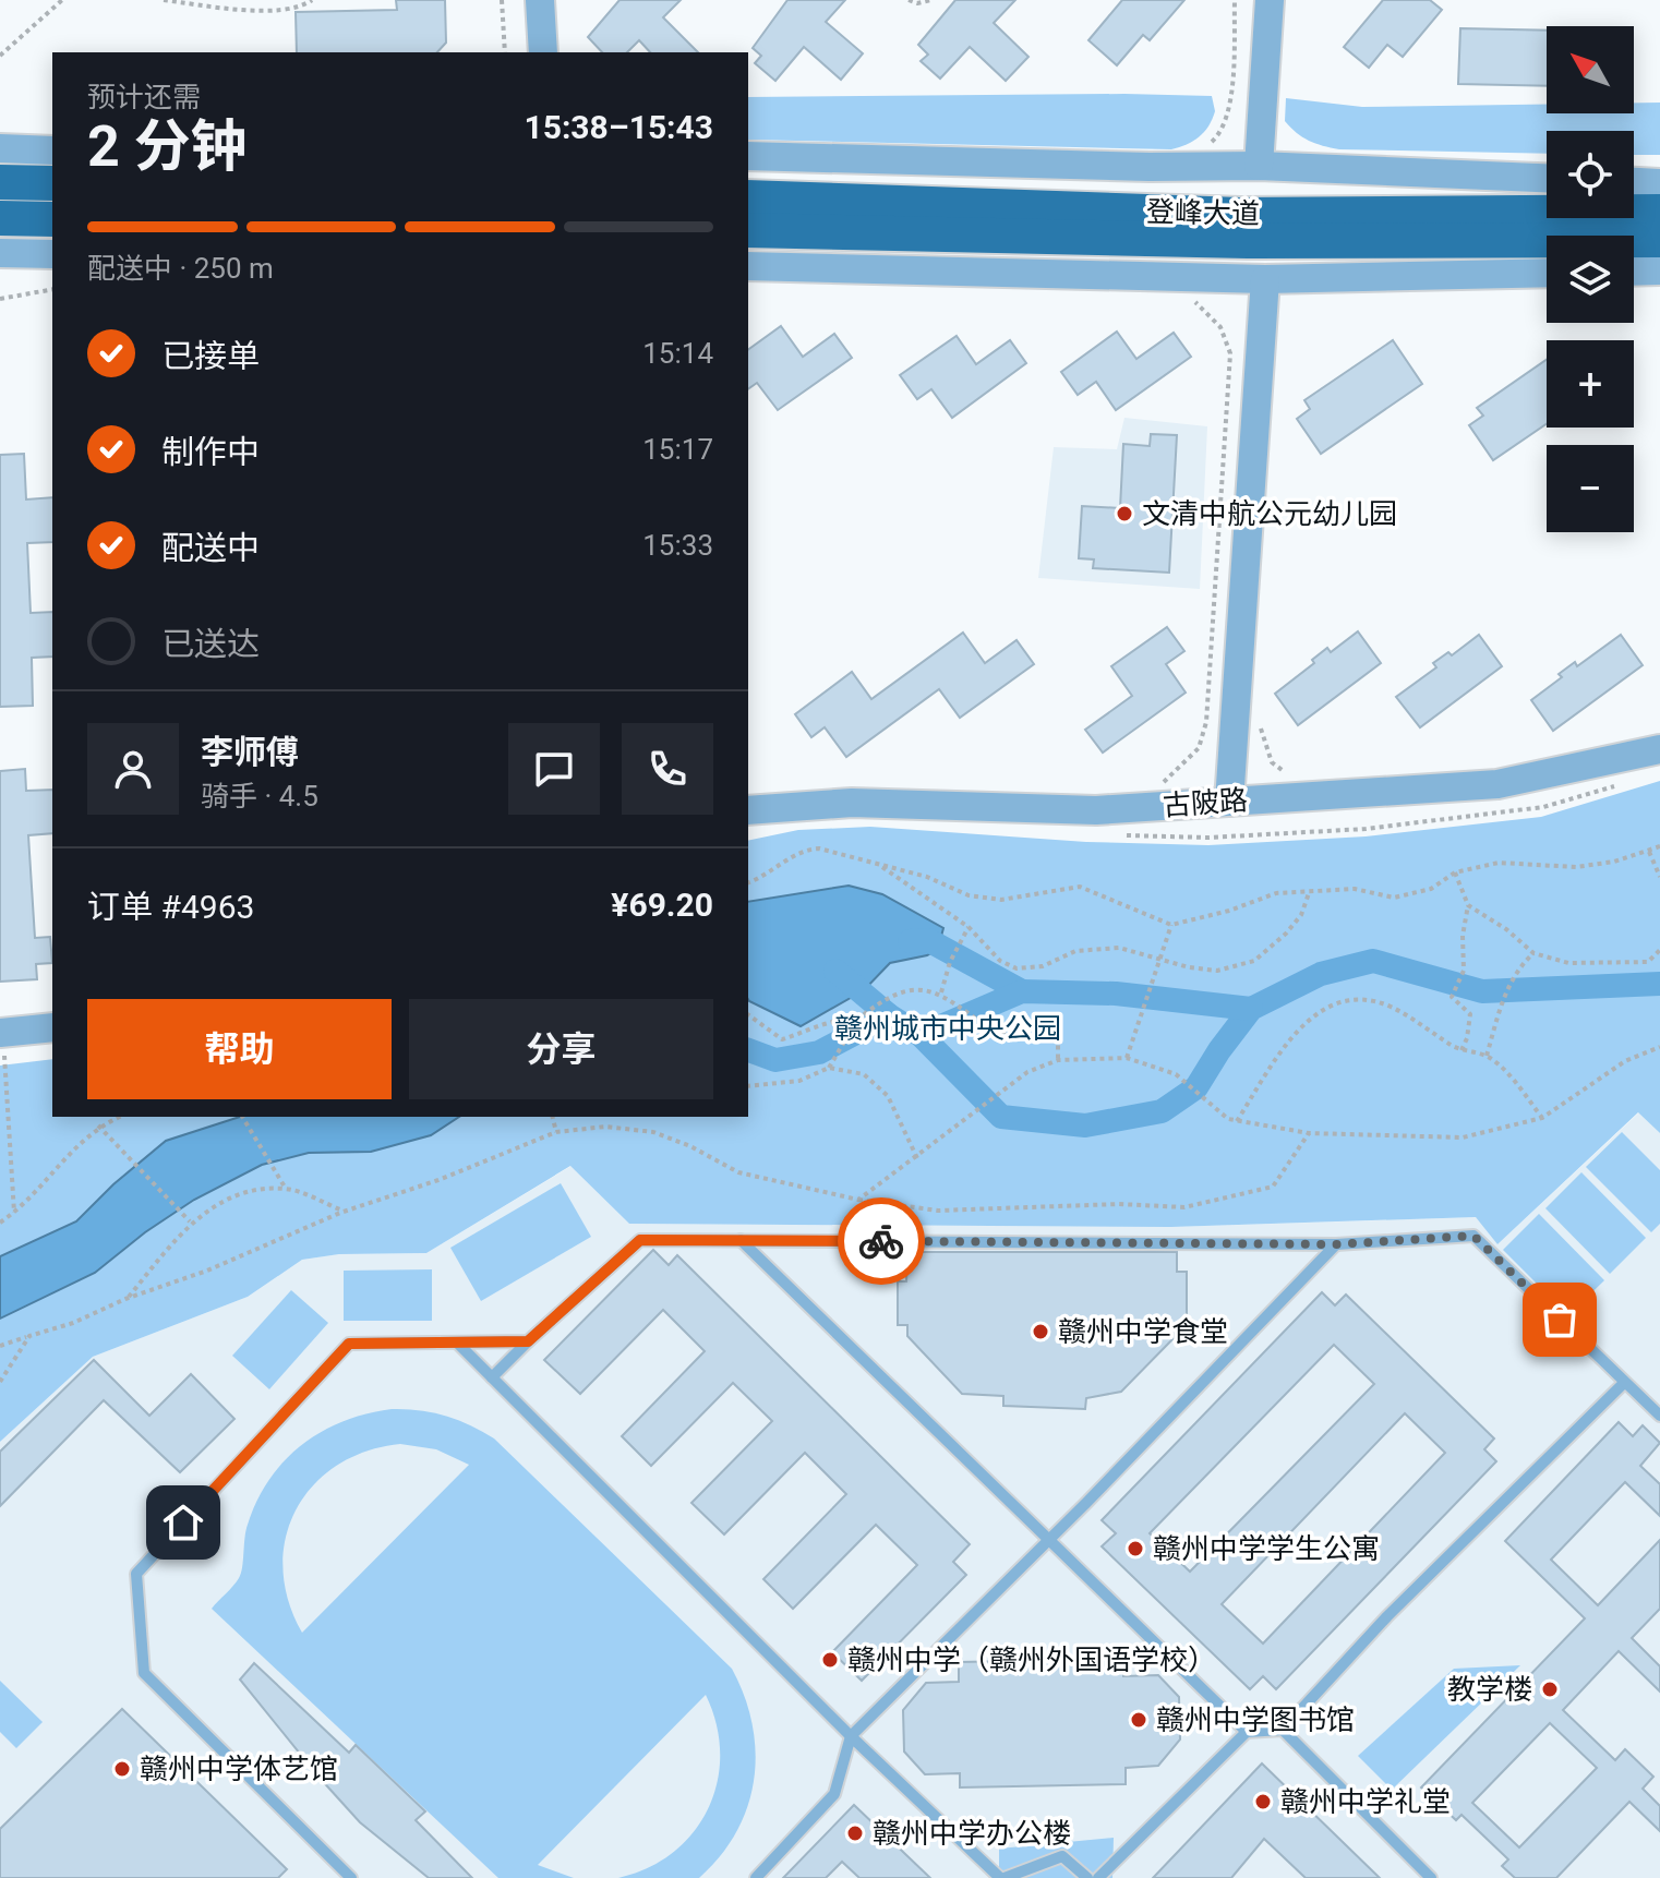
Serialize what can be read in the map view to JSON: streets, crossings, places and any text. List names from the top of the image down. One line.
{"streets":{"main road":["登峰大道"],"street":["古陂路"]},"parks":["赣州城市中央公园"],"places":["文清中航公元幼儿园","赣州中学食堂","赣州中学学生公寓","赣州中学（赣州外国语学校）","教学楼","赣州中学图书馆","赣州中学体艺馆","赣州中学礼堂","赣州中学办公楼"],"north":"top left","page":{"map_buttons":["+","−"],"heading":["2 分钟","预计还需","15:38–15:43"],"panel":["李师傅","骑手 · 4.5","订单 #4963","¥69.20"],"bar":"配送中 · 250 m","list":[["已接单","15:14"],["制作中","15:17"],["配送中","15:33"],"已送达"],"buttons":["帮助","分享"]}}
